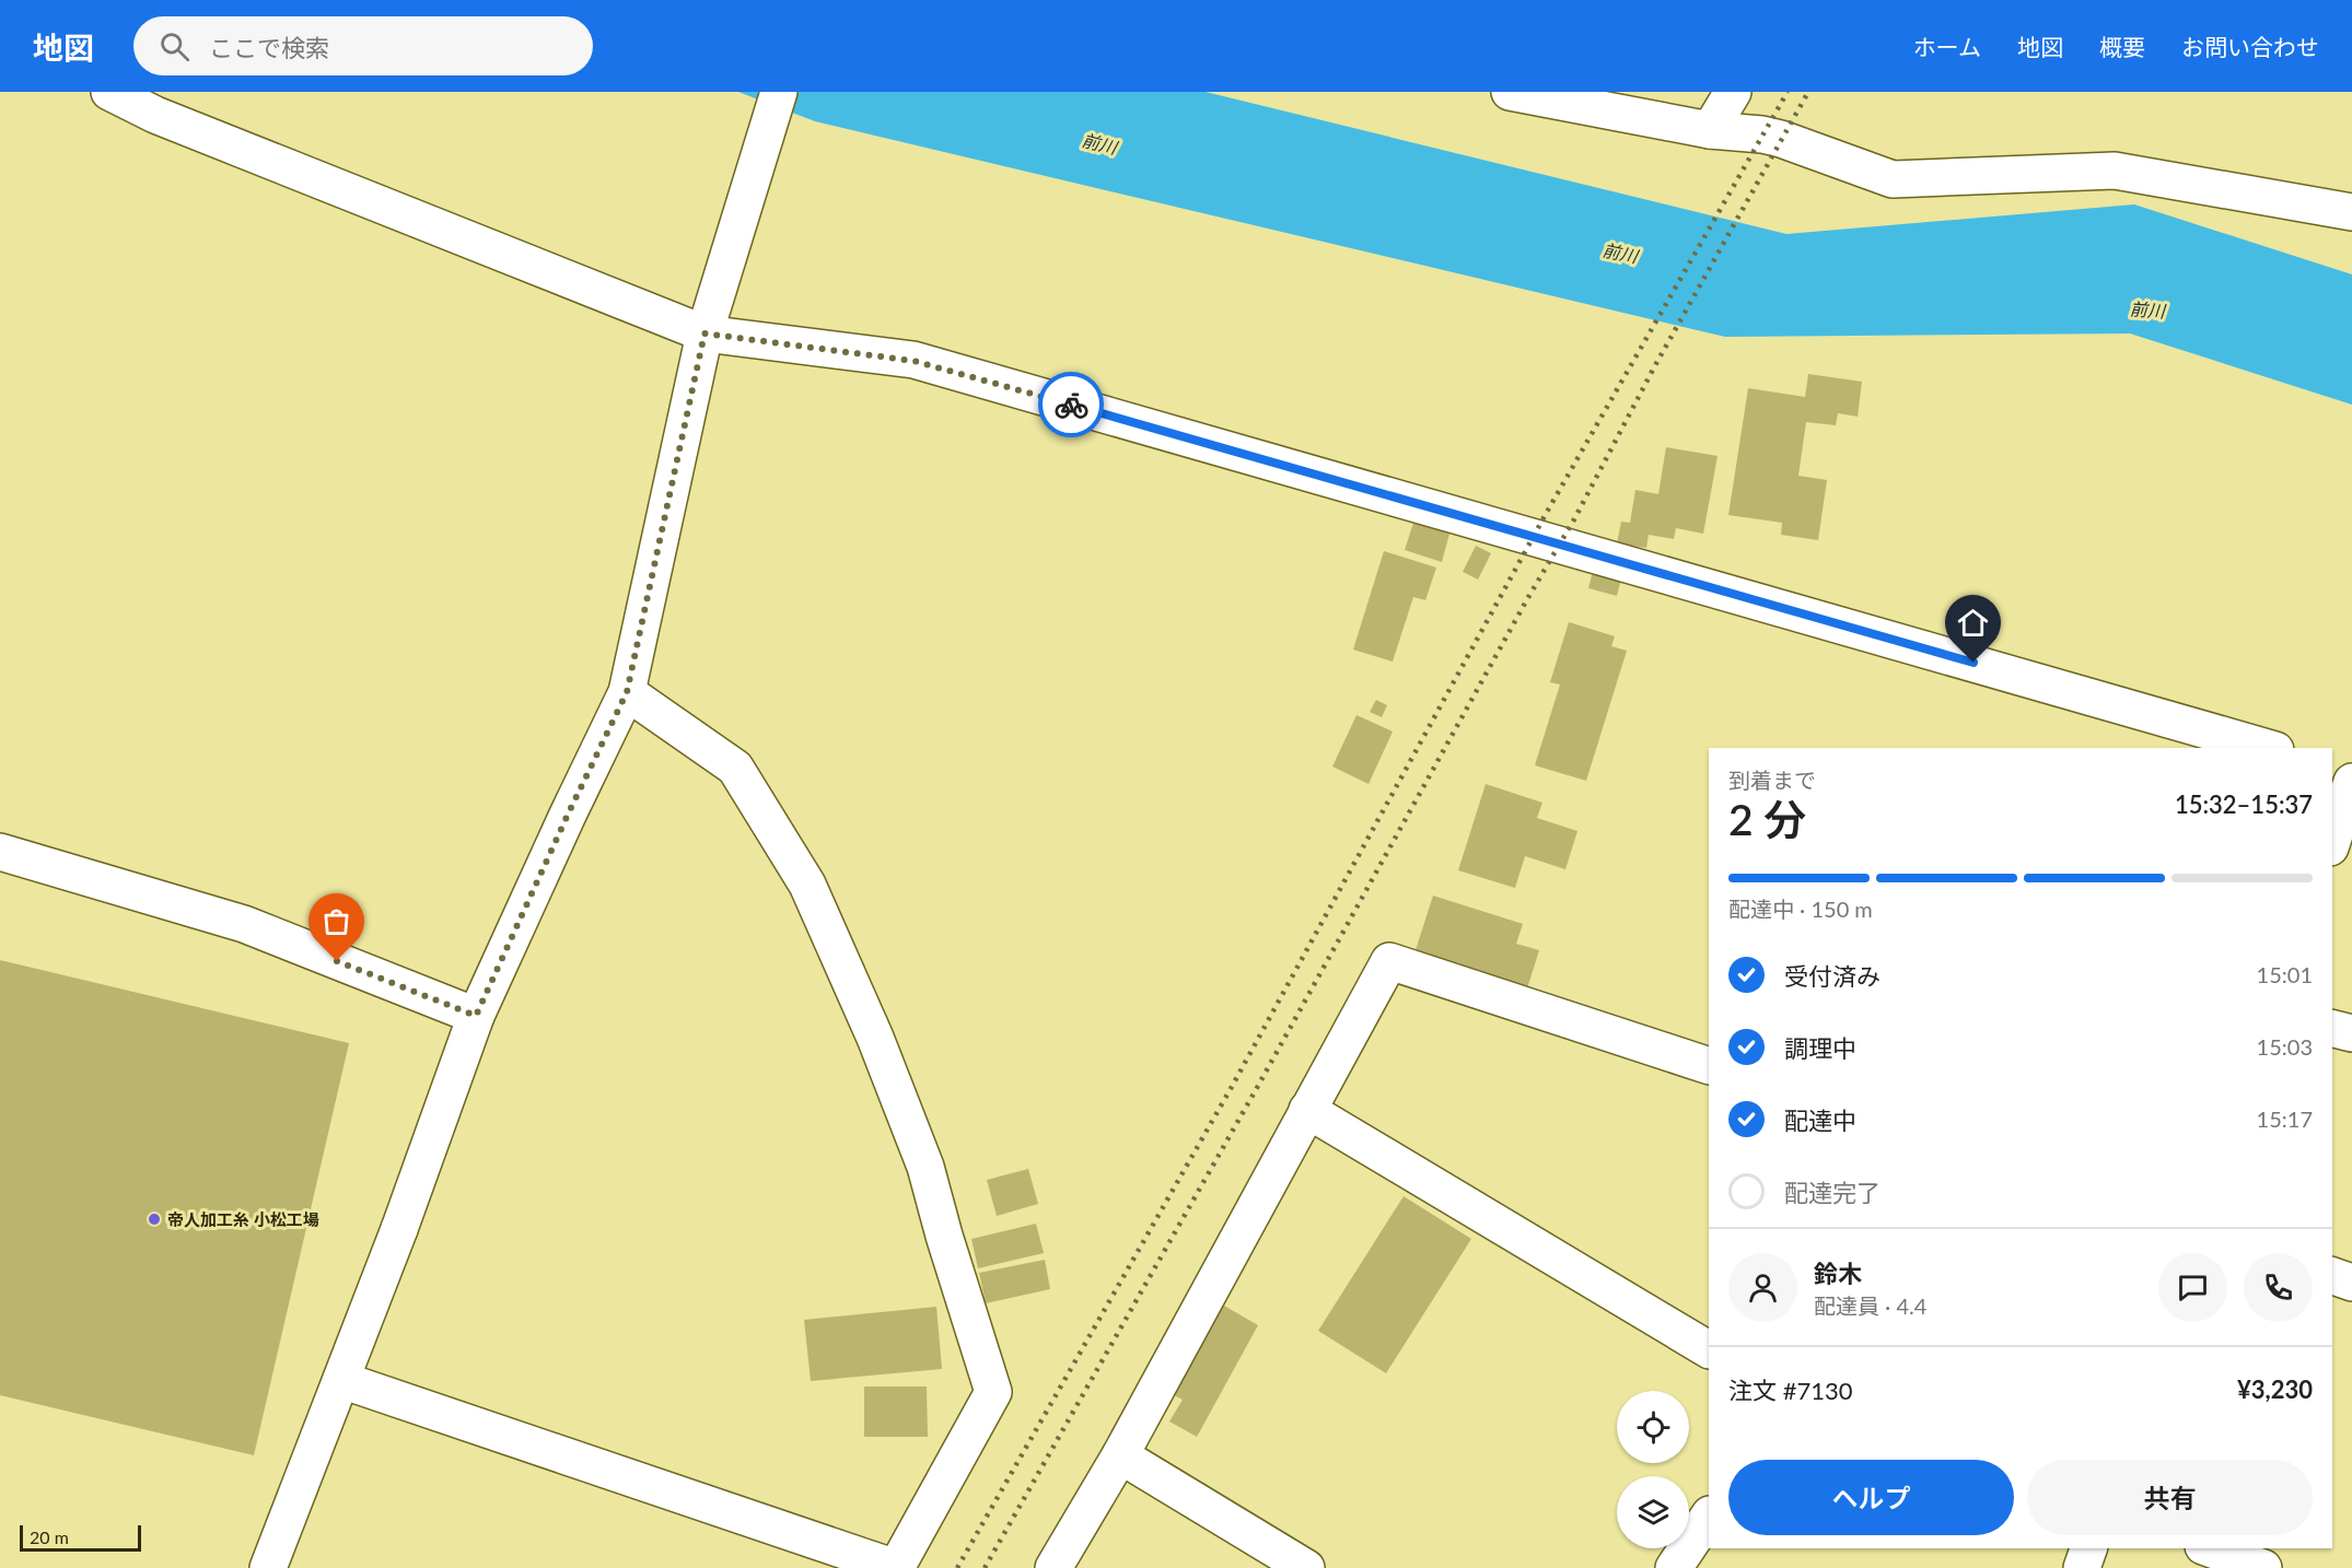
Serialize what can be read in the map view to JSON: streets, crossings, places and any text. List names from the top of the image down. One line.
{"water":["前川"],"places":["帝人加工糸 小松工場"],"scale_bar":"20 m","page":{"header":"地図","search":"ここで検索","nav":["ホーム","地図","概要","お問い合わせ"],"heading":["2 分","到着まで","15:32–15:37"],"panel":["鈴木","配達員 · 4.4","注文 #7130","¥3,230"],"bar":"配達中 · 150 m","list":[["受付済み","15:01"],["調理中","15:03"],["配達中","15:17"],"配達完了"],"buttons":["ヘルプ","共有"],"scale":"20 m"}}
